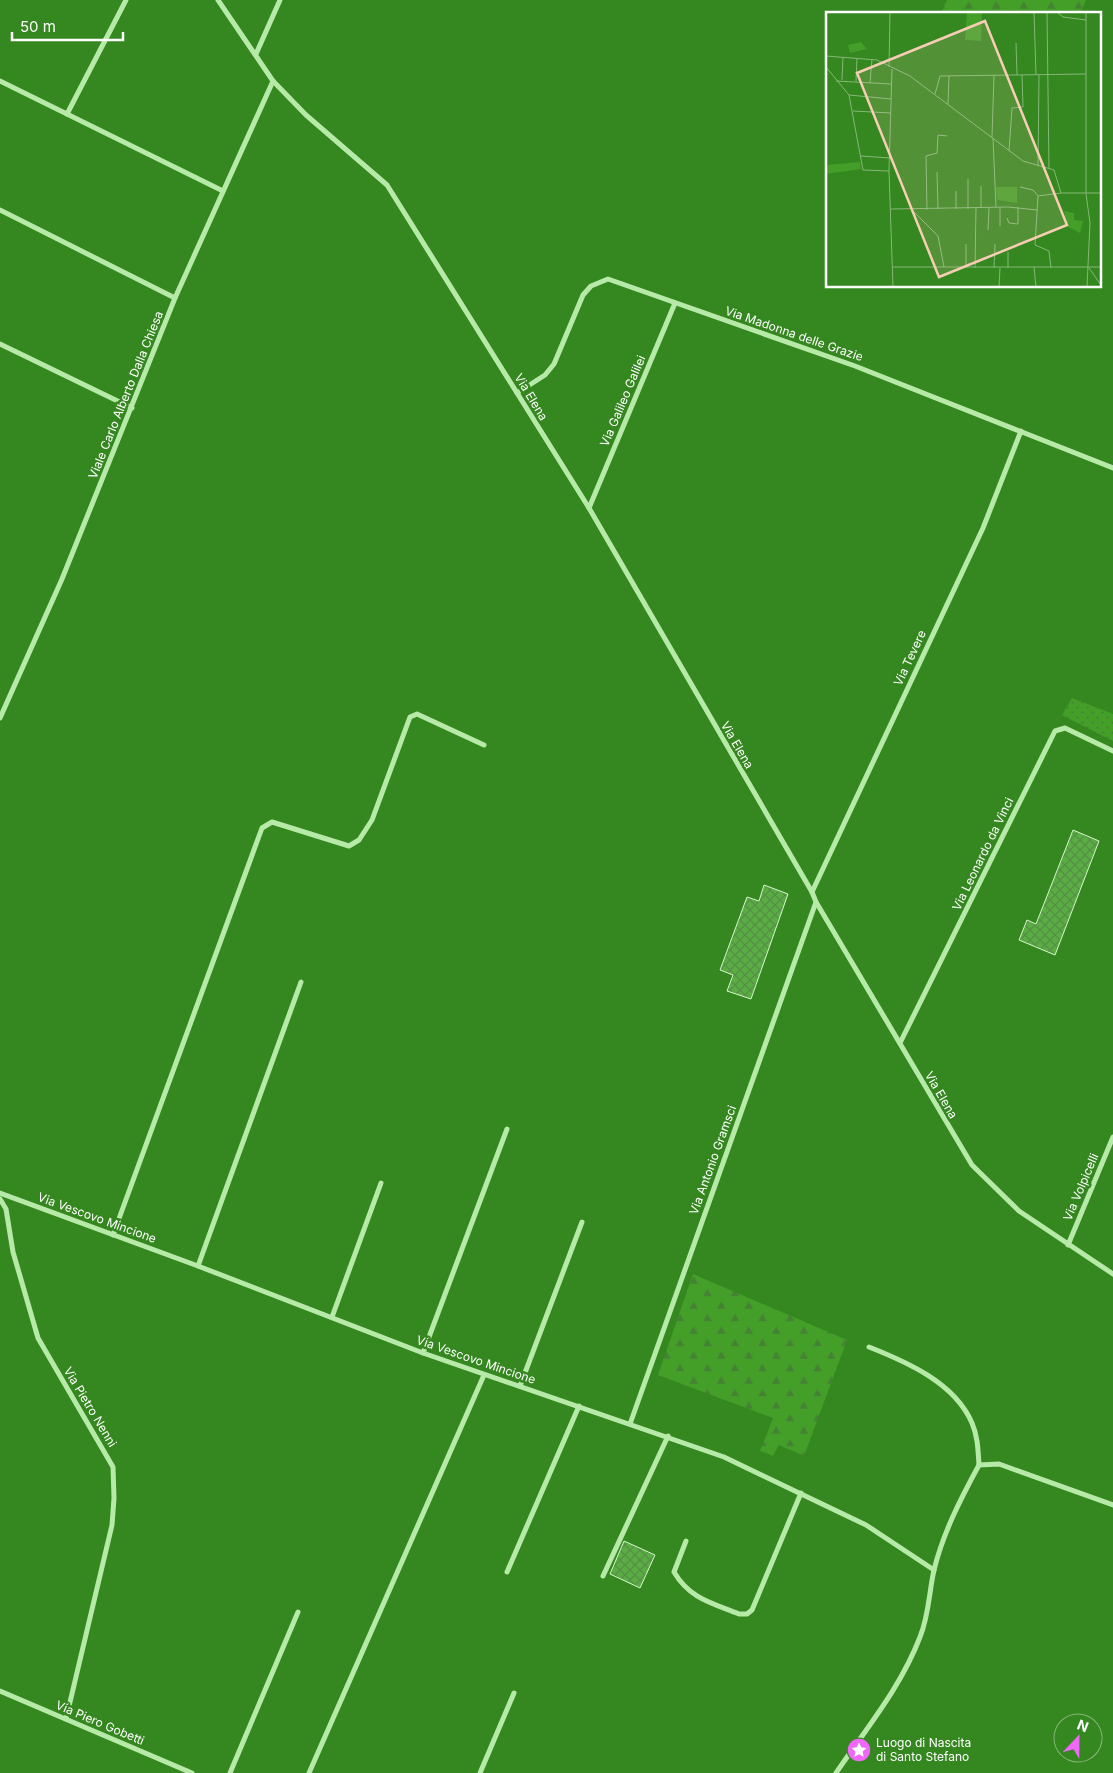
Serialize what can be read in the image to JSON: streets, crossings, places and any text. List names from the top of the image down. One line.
{"streets":{"street":["Via Madonna delle Grazie","Viale Carlo Alberto Dalla Chiesa","Via Elena","Via Galileo Galilei","Via Tevere","Via Leonardo da Vinci","Via Antonio Gramsci","Via Volpicelli","Via Vescovo Mincione","Via Pietro Nenni","Via Piero Gobetti"]},"crossings":[["Via Madonna delle Grazie","Via Elena"],["Via Madonna delle Grazie","Via Galileo Galilei"],["Via Madonna delle Grazie","Via Tevere"],["Viale Carlo Alberto Dalla Chiesa","Via Elena"],["Via Elena","Via Galileo Galilei"],["Via Elena","Via Tevere"],["Via Elena","Via Leonardo da Vinci"],["Via Elena","Via Antonio Gramsci"],["Via Elena","Via Volpicelli"],["Via Antonio Gramsci","Via Vescovo Mincione"],["Via Pietro Nenni","Via Piero Gobetti"]],"places":{"place":["Luogo di Nascita di Santo Stefano"]},"scale_bar":"50 m","north":"top"}
